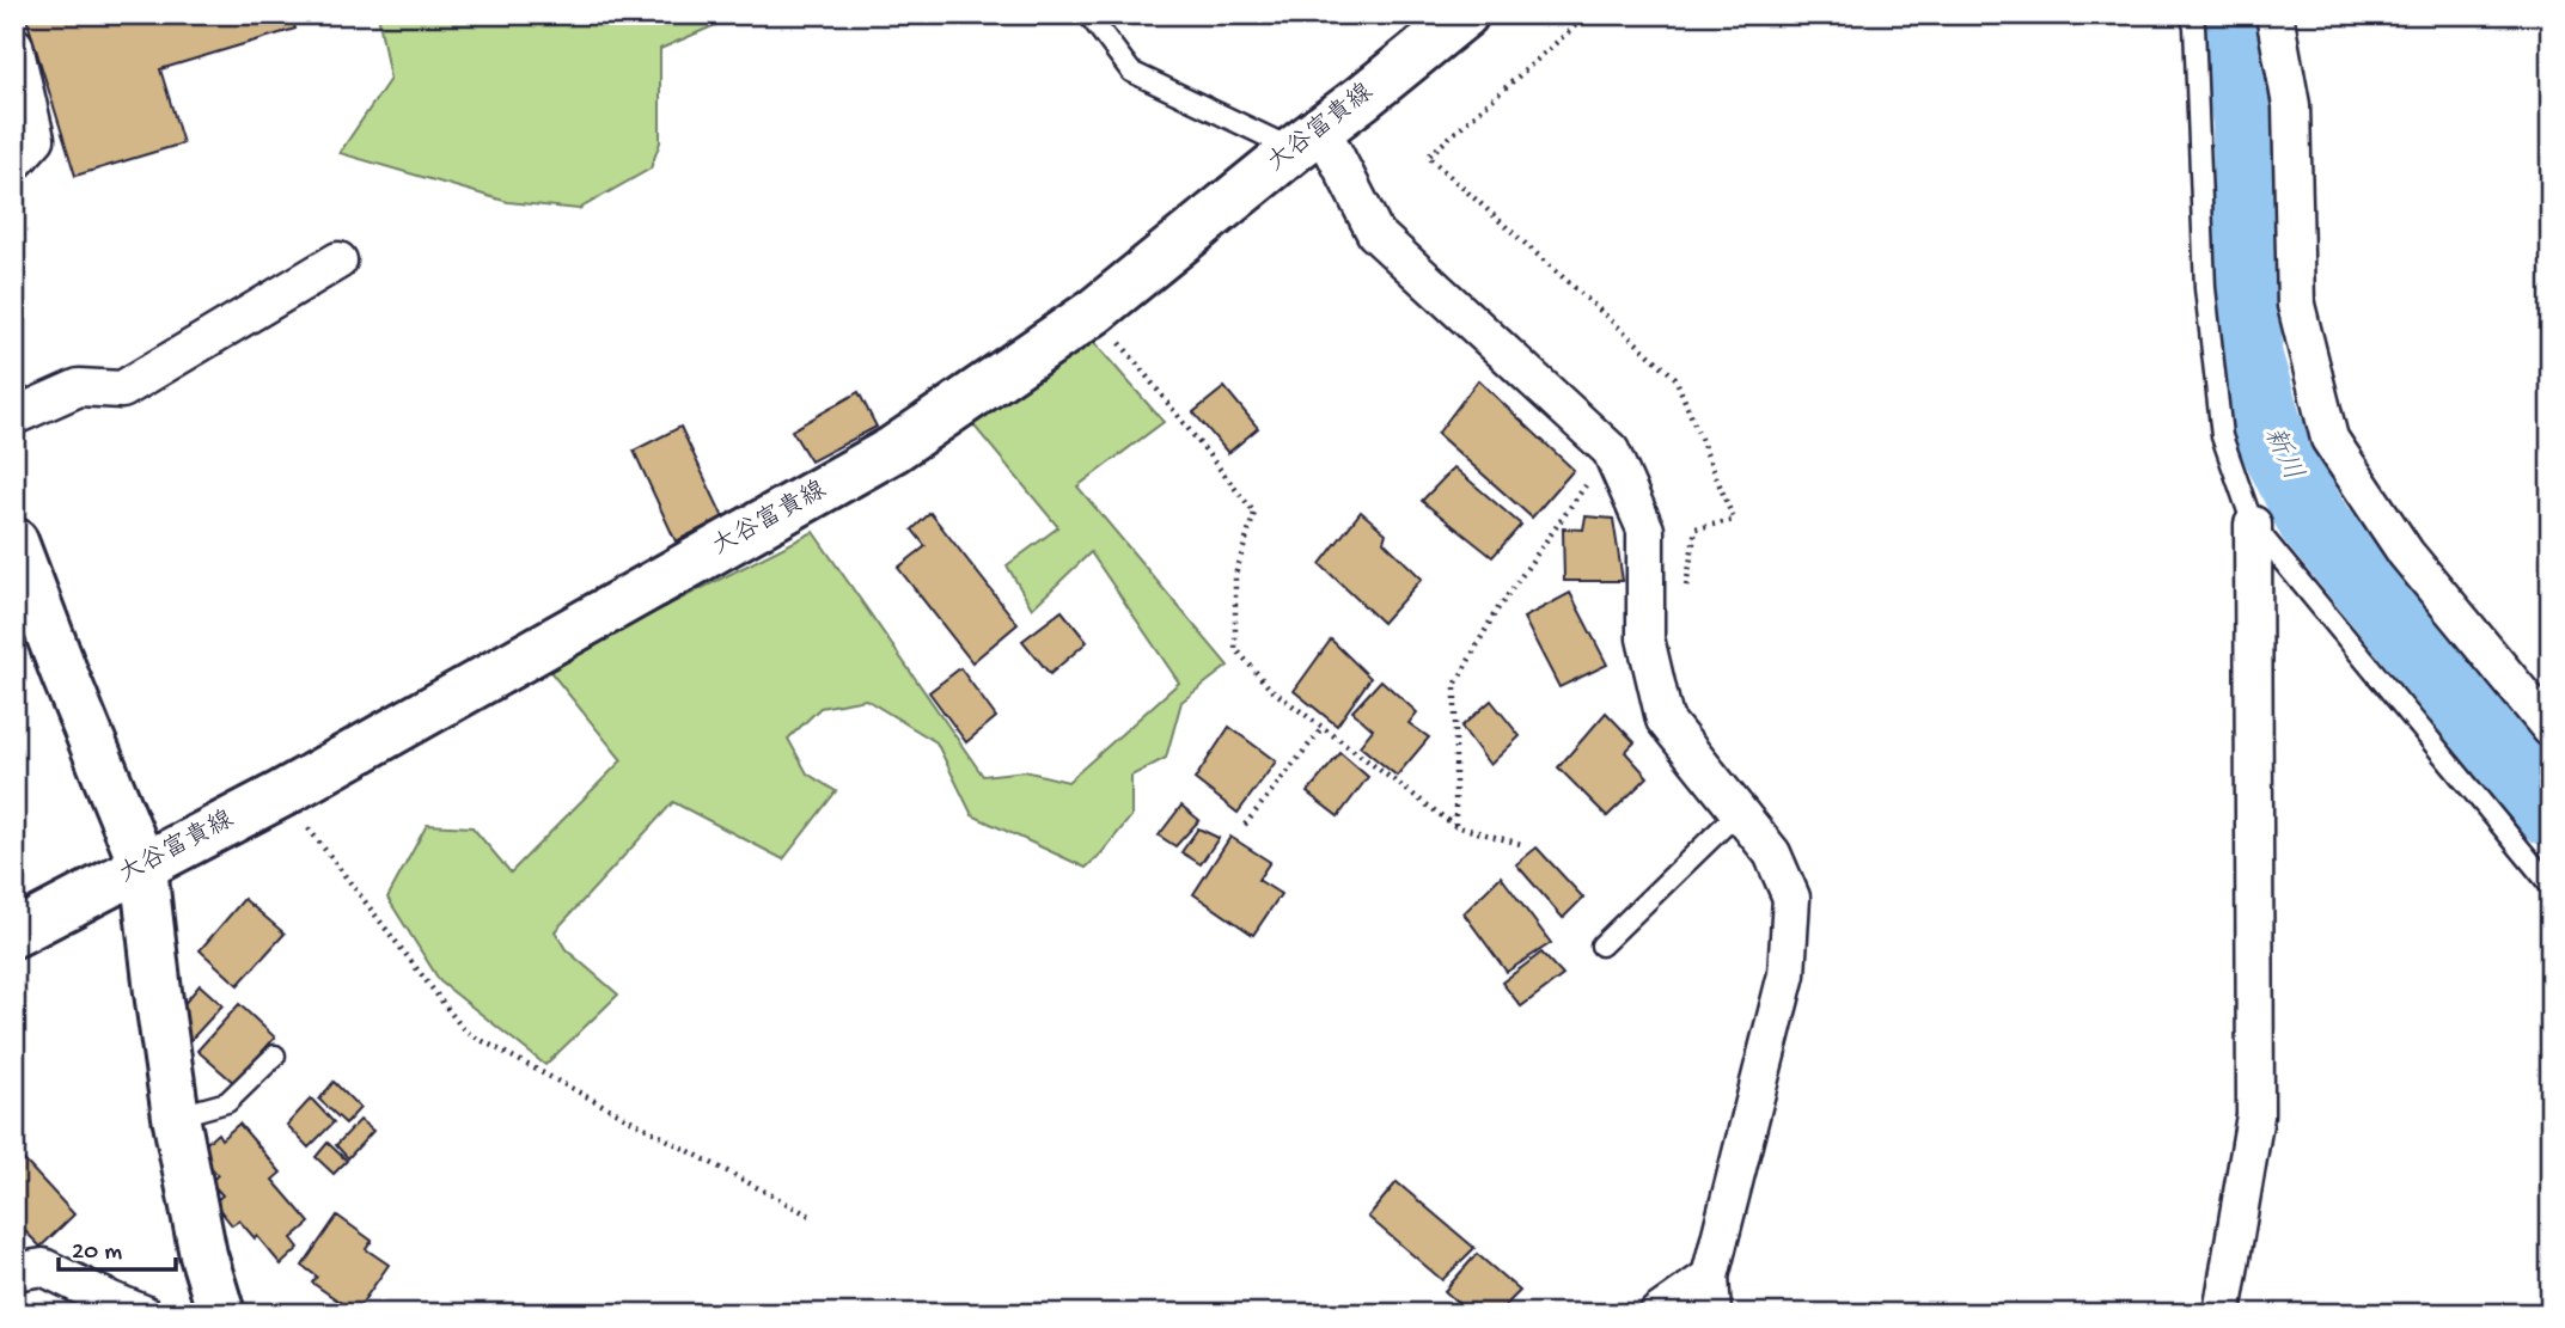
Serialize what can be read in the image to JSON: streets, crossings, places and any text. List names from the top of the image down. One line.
{"streets":{"main road":["大谷富貴線"]},"water":["新川"],"scale_bar":"20 m"}
